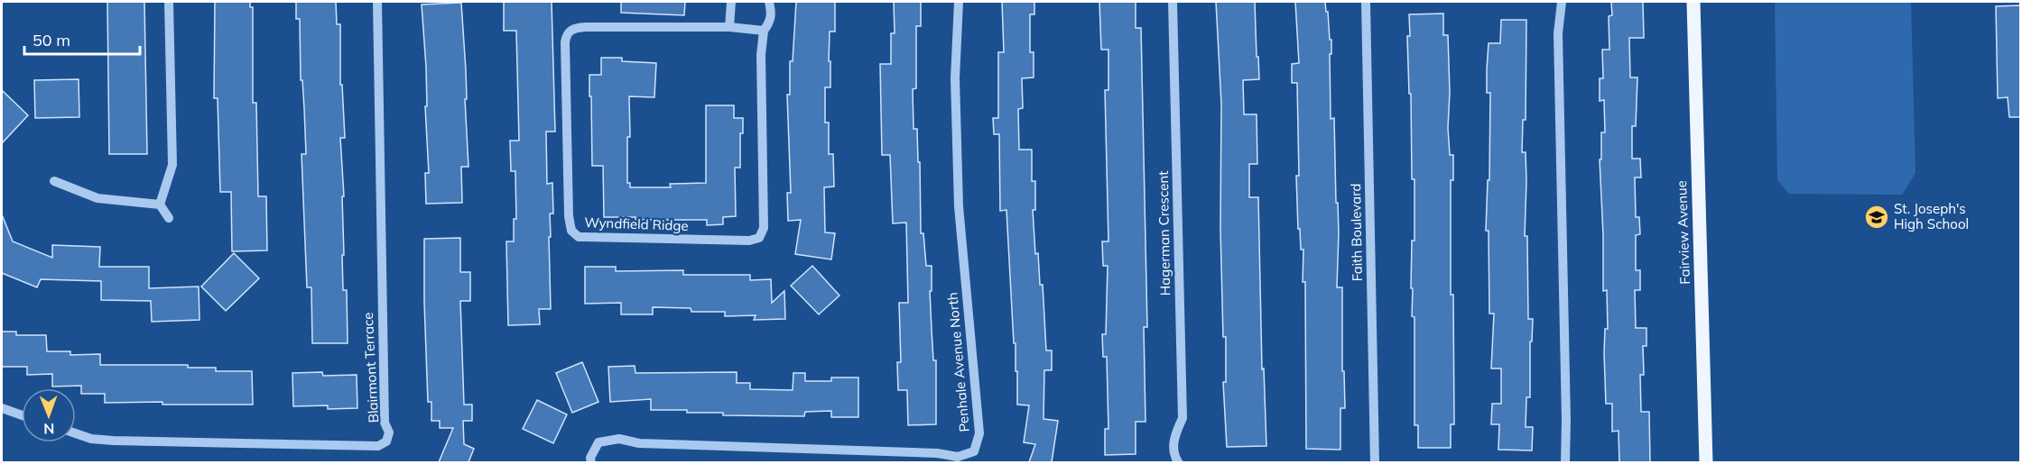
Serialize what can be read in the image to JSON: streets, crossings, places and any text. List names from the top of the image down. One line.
{"streets":{"main road":["Fairview Avenue"],"street":["Wyndfield Ridge","Faith Boulevard","Hagerman Crescent","Penhale Avenue North","Blairmont Terrace"]},"places":{"school or university":["St. Joseph's High School"]},"scale_bar":"50 m","north":"bottom"}
